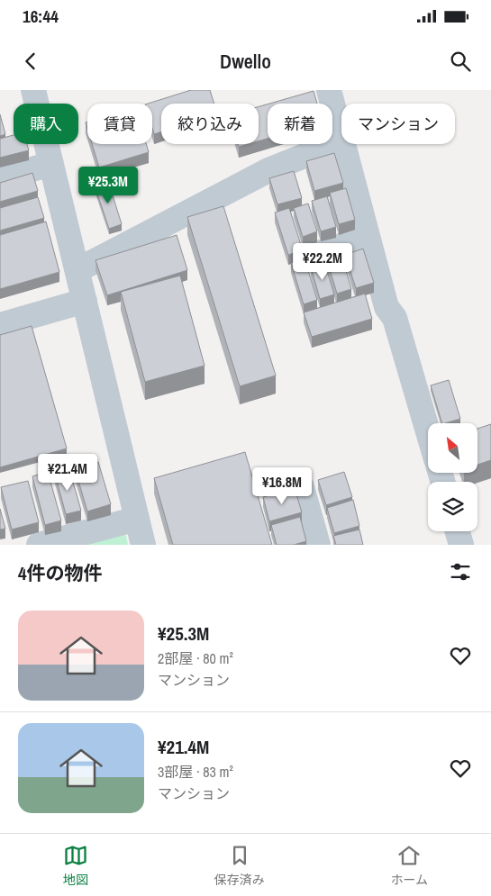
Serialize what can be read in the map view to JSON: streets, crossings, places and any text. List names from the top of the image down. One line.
{"north":"top left","page":{"status":"16:44","header":"Dwello","chip":["購入","賃貸","絞り込み","新着","マンション"],"price":["¥25.3M","¥22.2M","¥21.4M","¥16.8M"],"heading":"4件の物件","list":[{"name":"¥25.3M","note":"2部屋 · 80 m² · マンション"},{"name":"¥21.4M","note":"3部屋 · 83 m² · マンション"}],"tabs":["地図","保存済み","ホーム"]}}
